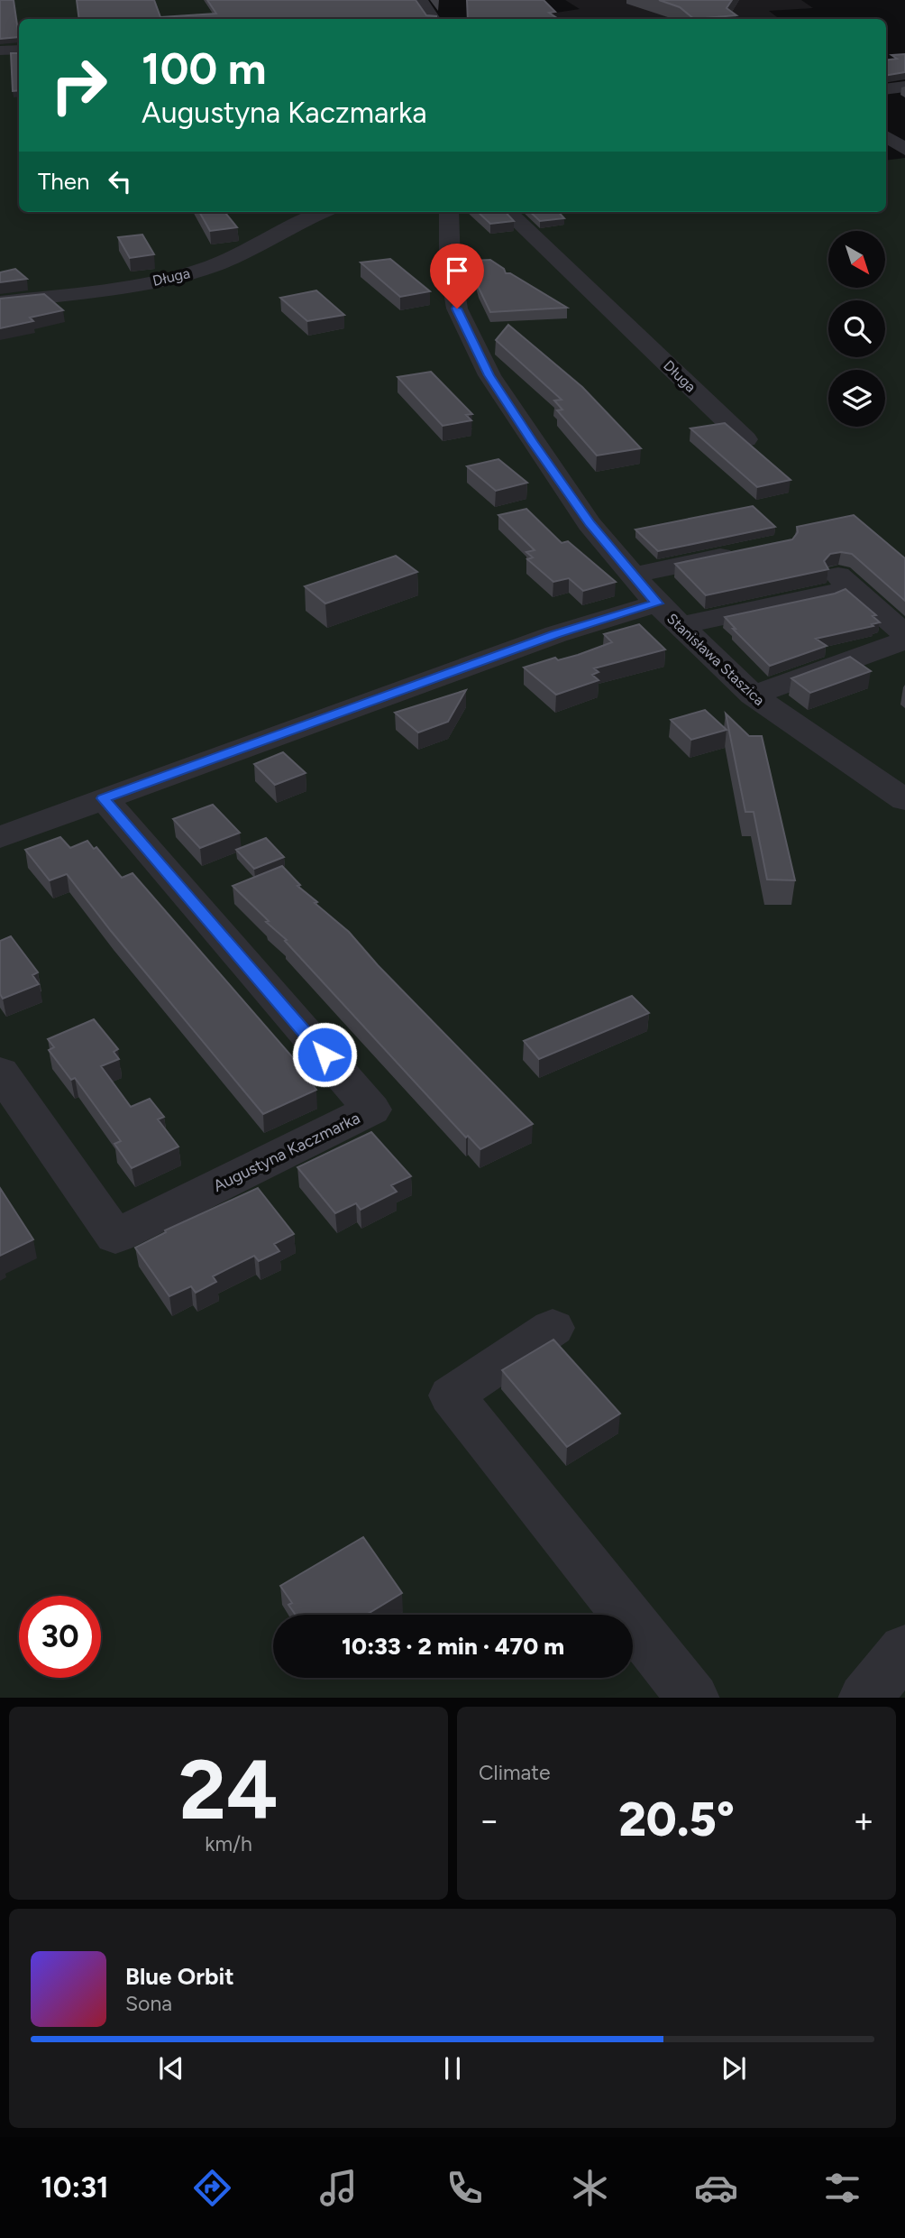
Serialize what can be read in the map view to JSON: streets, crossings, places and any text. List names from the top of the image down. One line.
{"streets":{"street":["Długa","Stanisława Staszica","Augustyna Kaczmarka"]},"north":"bottom right","page":{"turn":["100 m","Augustyna Kaczmarka"],"then":"Then","limit":"30","trip":"10:33 · 2 min · 470 m","tile":[["24","km/h"],"Climate"],"heat":["−","20.5°","+"],"song":["Blue Orbit","Sona"],"tabs":"10:31"}}
